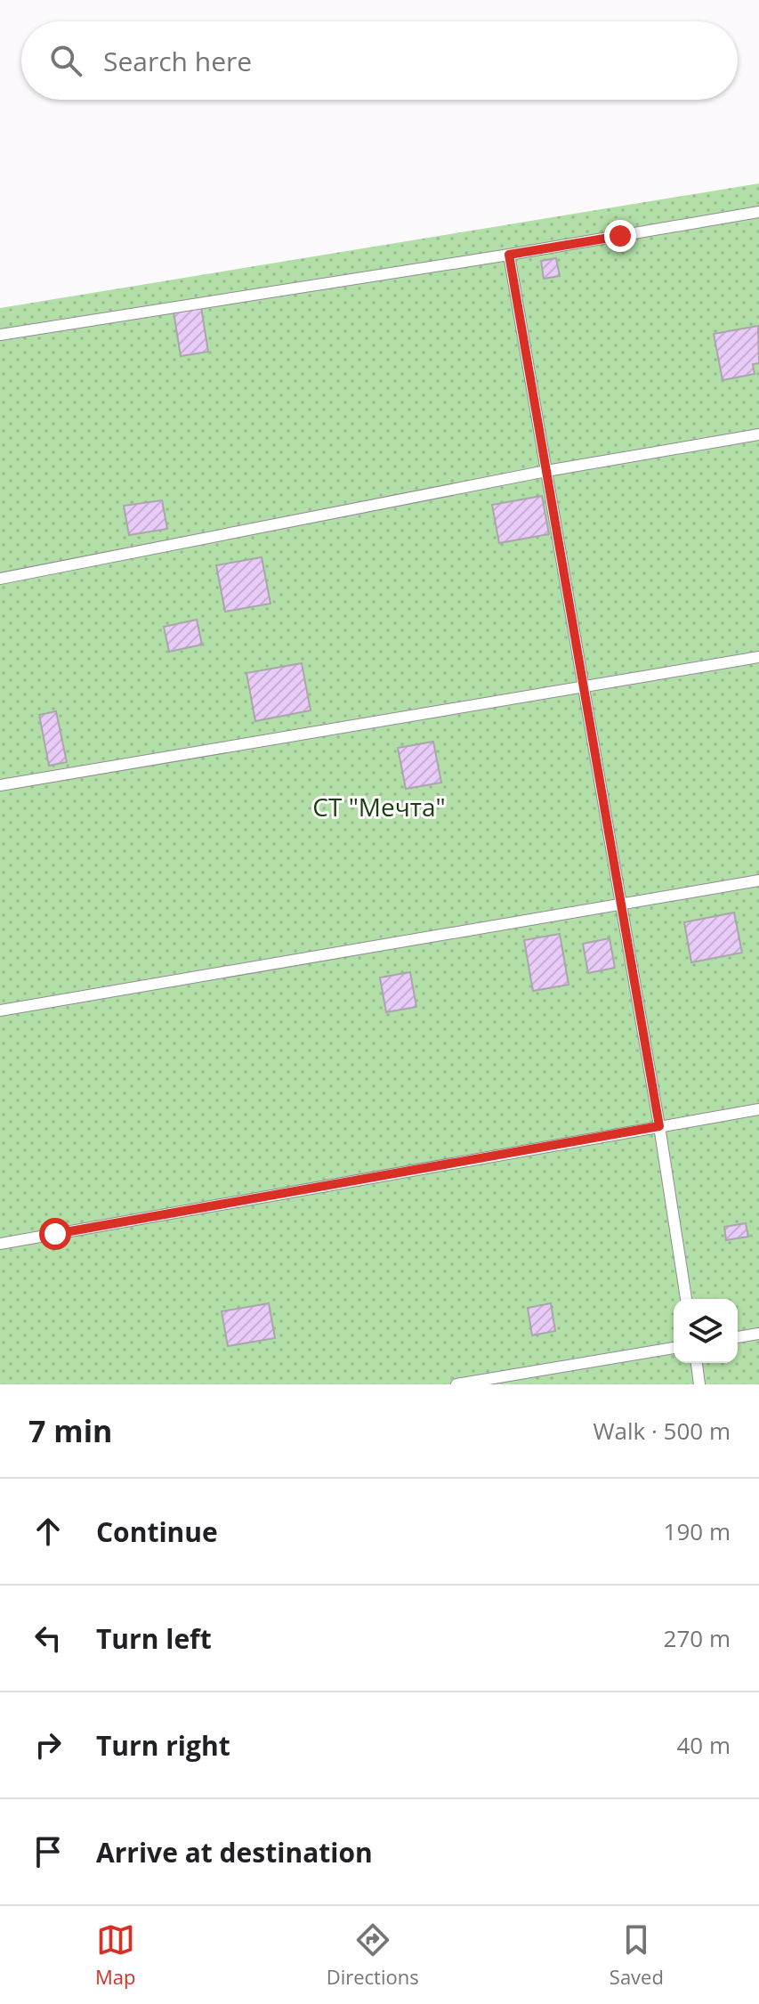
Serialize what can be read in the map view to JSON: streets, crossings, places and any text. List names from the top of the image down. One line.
{"parks":["СТ \"Мечта\""],"page":{"search":"Search here","heading":["7 min","Walk · 500 m"],"list":[["Continue","190 m"],["Turn left","270 m"],["Turn right","40 m"],"Arrive at destination"],"nav":["Map","Directions","Saved"]}}
